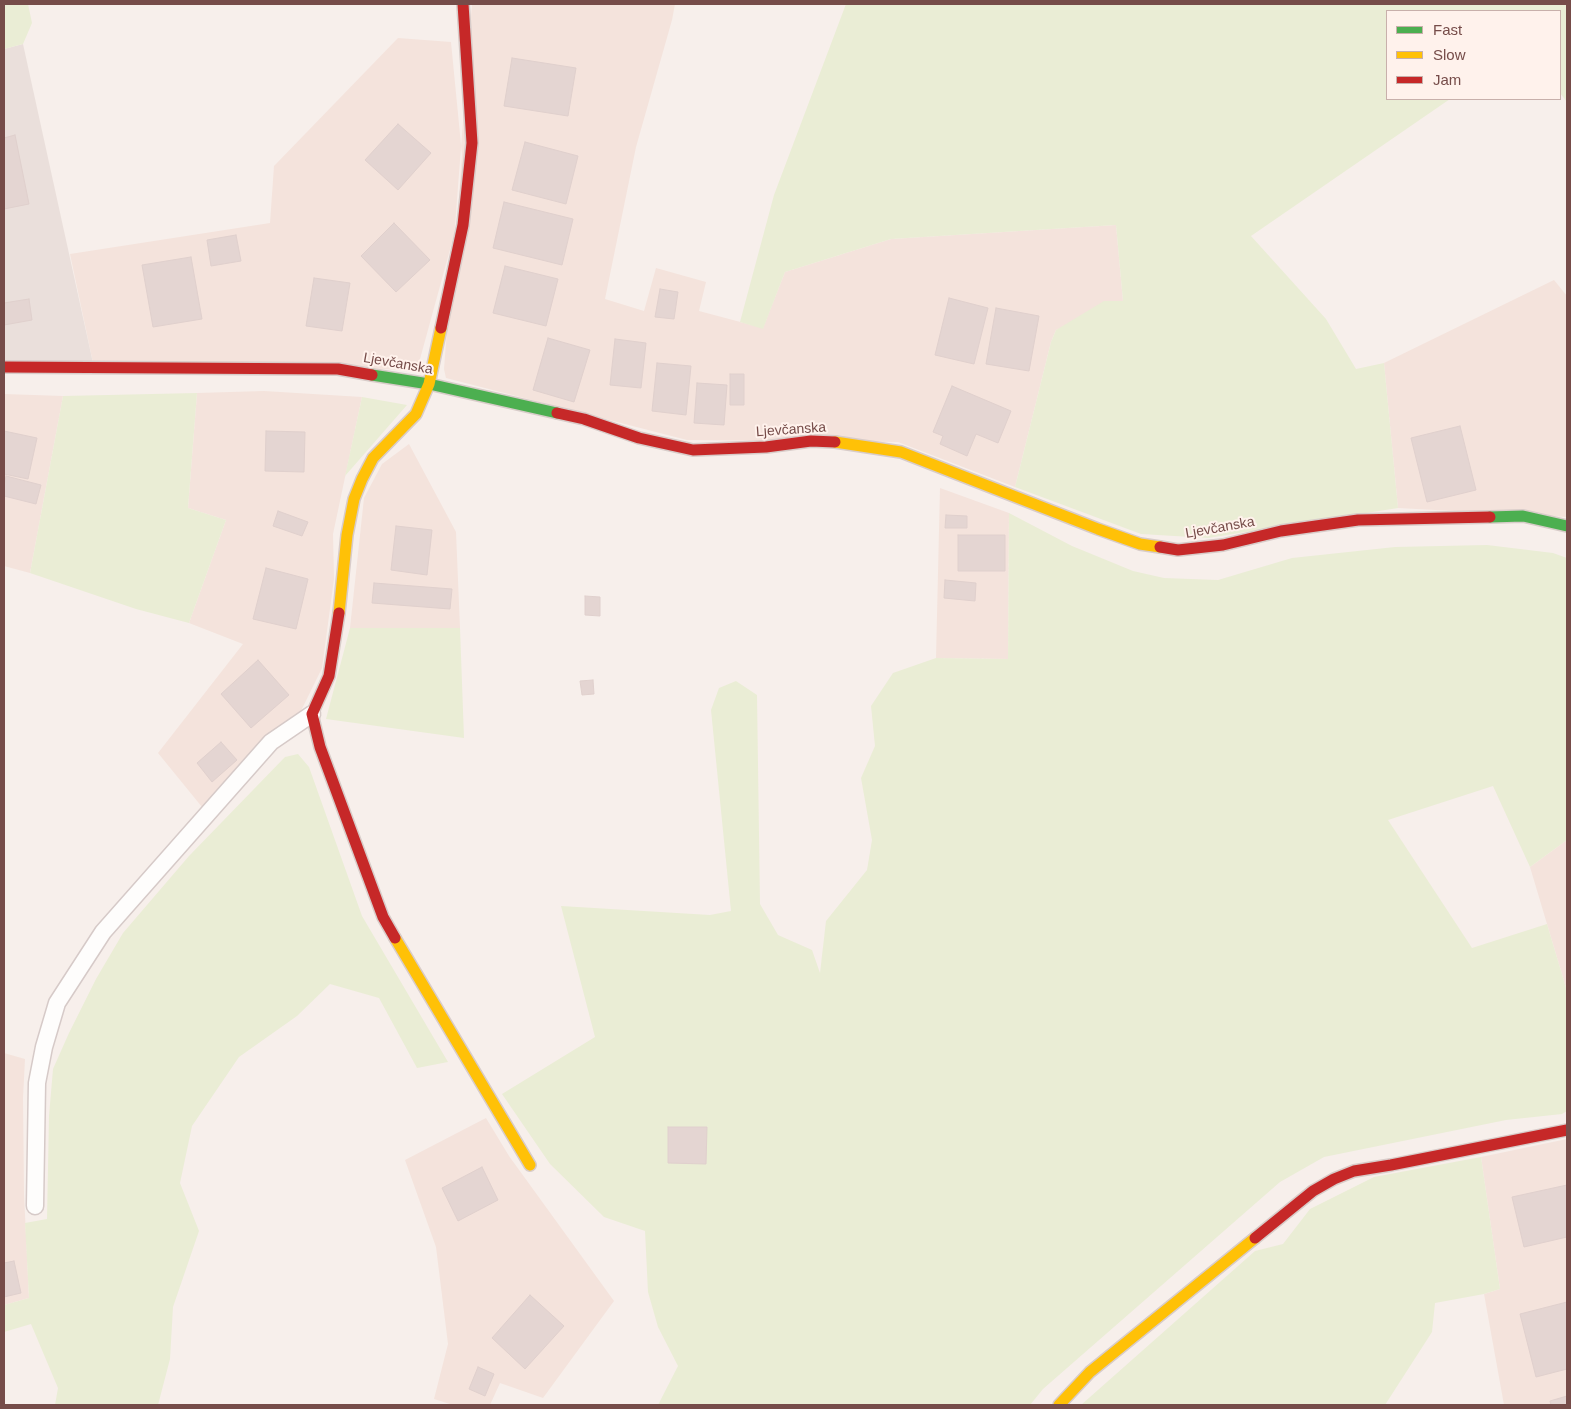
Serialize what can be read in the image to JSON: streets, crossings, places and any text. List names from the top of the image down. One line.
{"streets":{"street":["Ljevčanska"]},"legend":["Fast","Slow","Jam"]}
